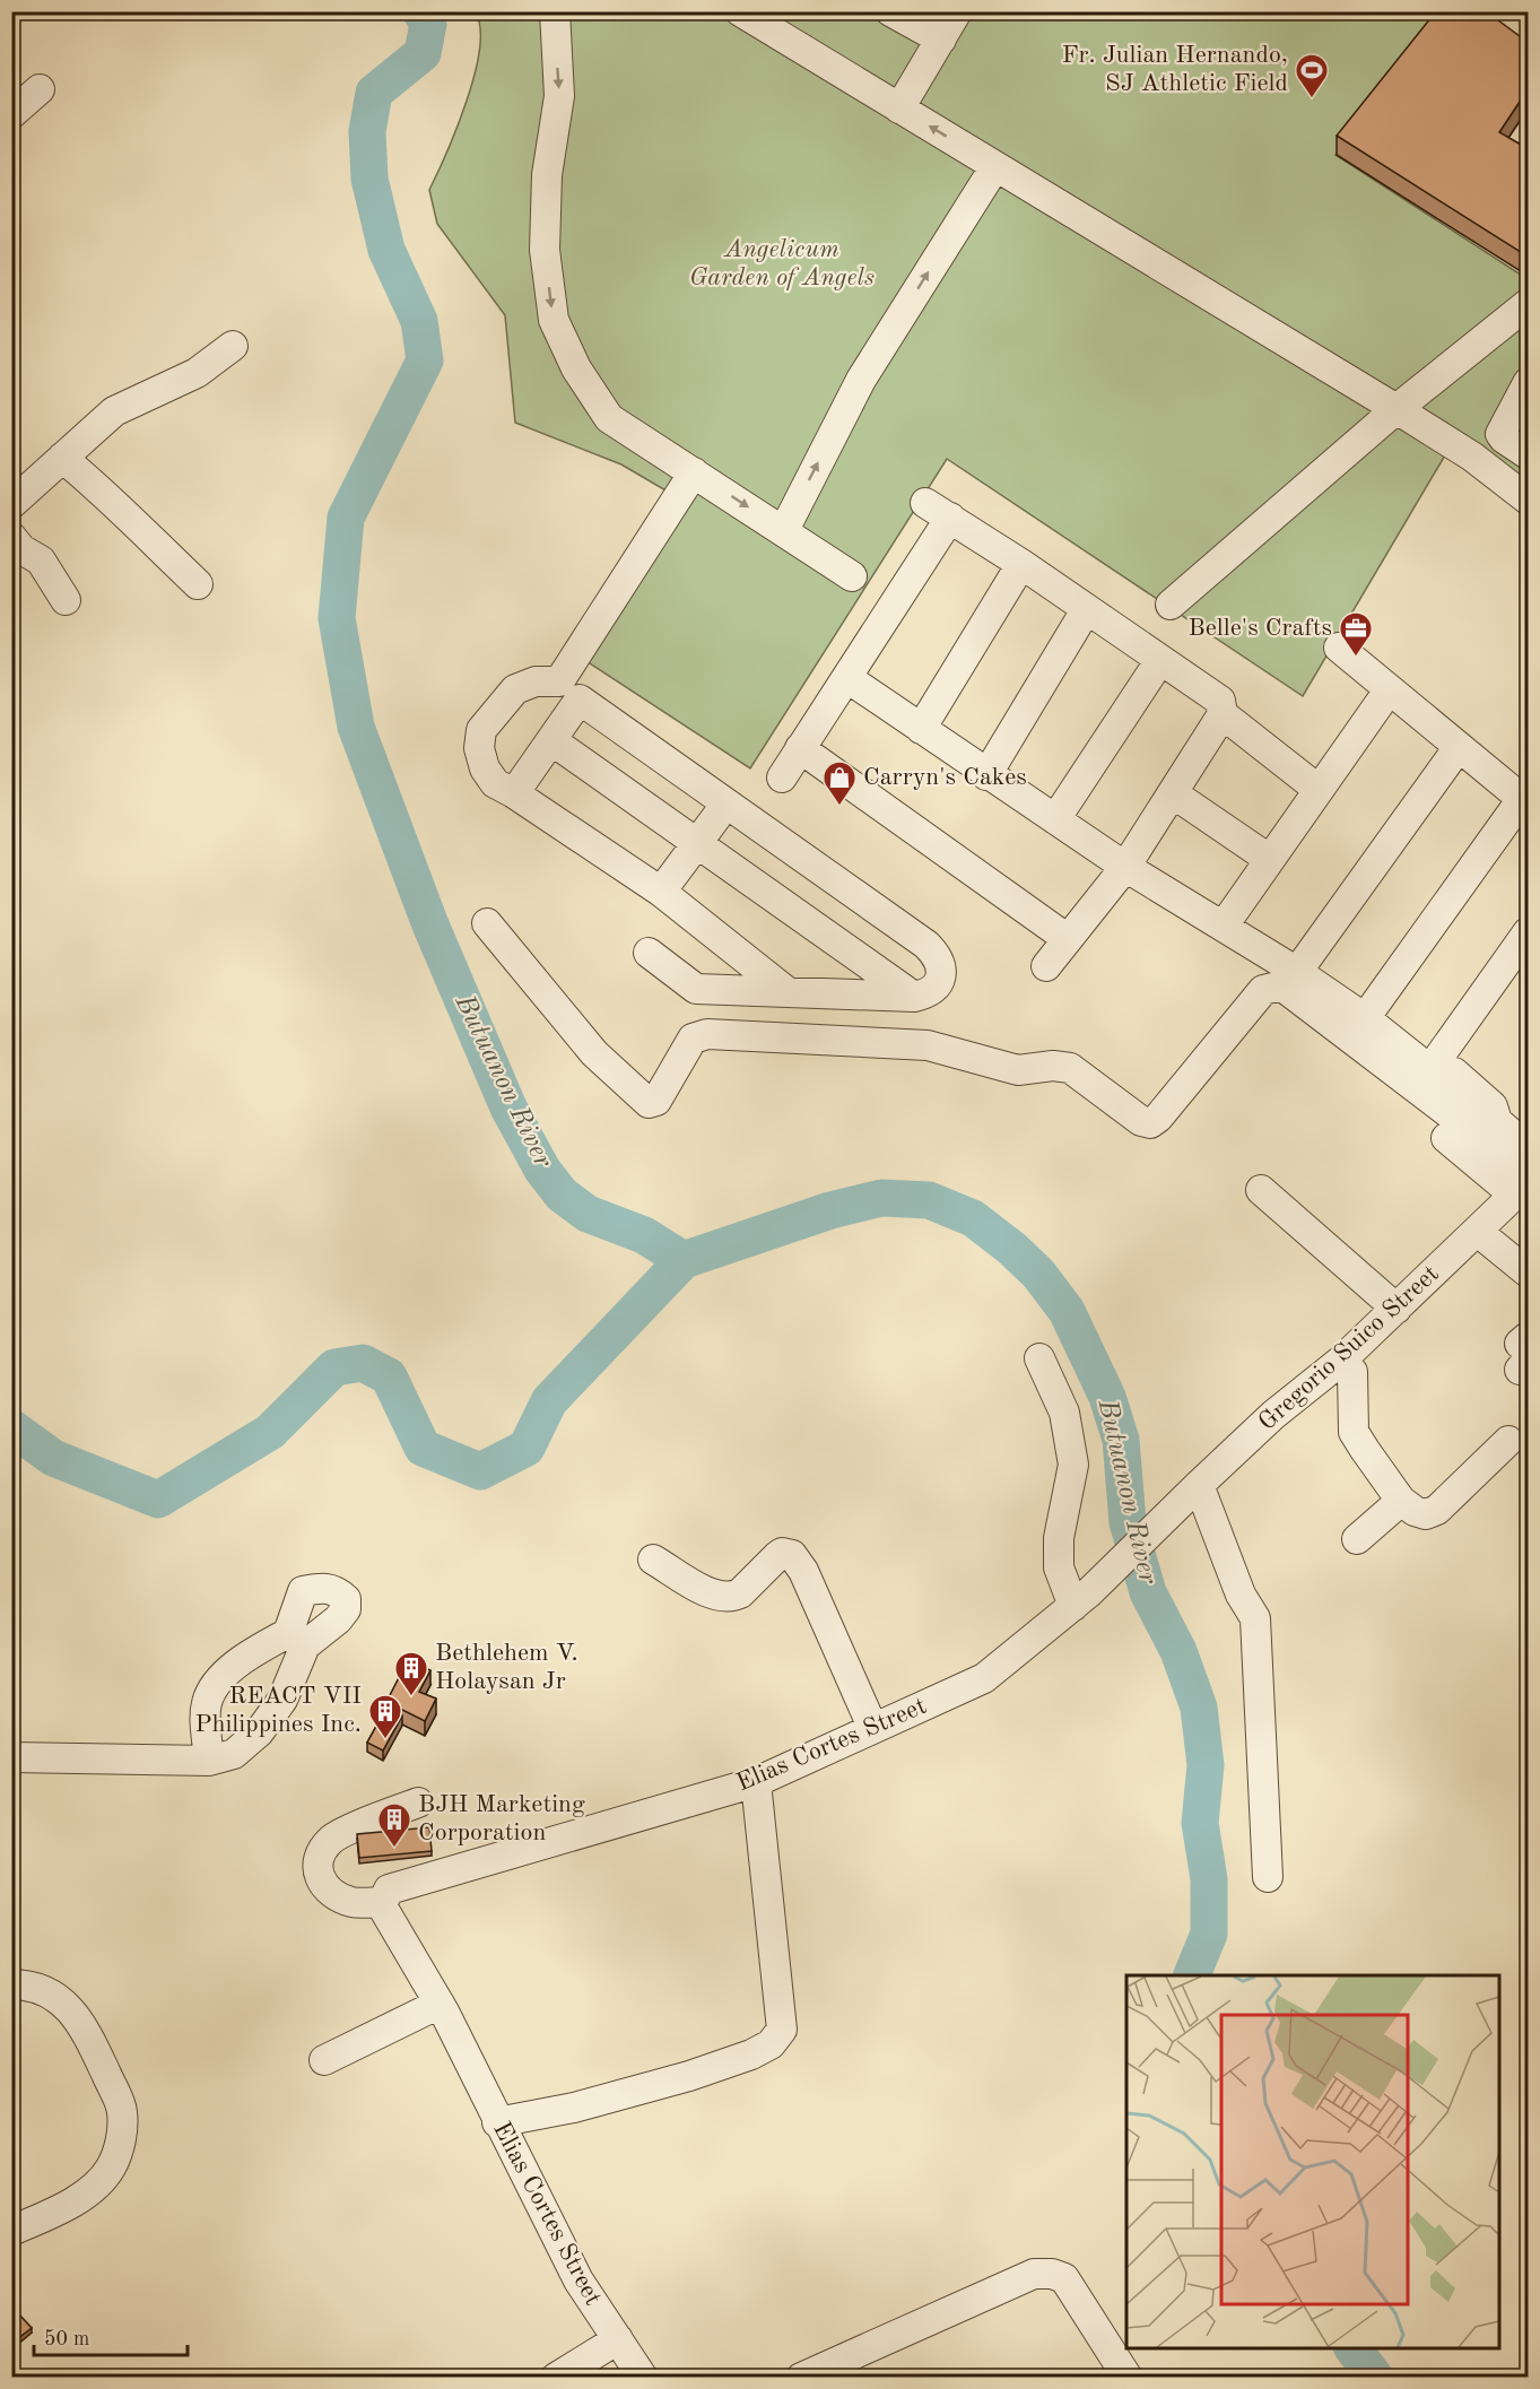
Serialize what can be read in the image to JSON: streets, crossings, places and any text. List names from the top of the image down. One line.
{"streets":{"street":["Gregorio Suico Street","Elias Cortes Street"]},"crossings":[["Gregorio Suico Street","Elias Cortes Street"]],"water":["Butuanon River"],"parks":["Angelicum Garden of Angels"],"places":{"sports":["Fr. Julian Hernando, SJ Athletic Field"],"office":["Belle's Crafts"],"shop":["Carryn's Cakes"],"building":["Bethlehem V. Holaysan Jr","REACT VII Philippines Inc.","BJH Marketing Corporation"]},"scale_bar":"50 m"}
